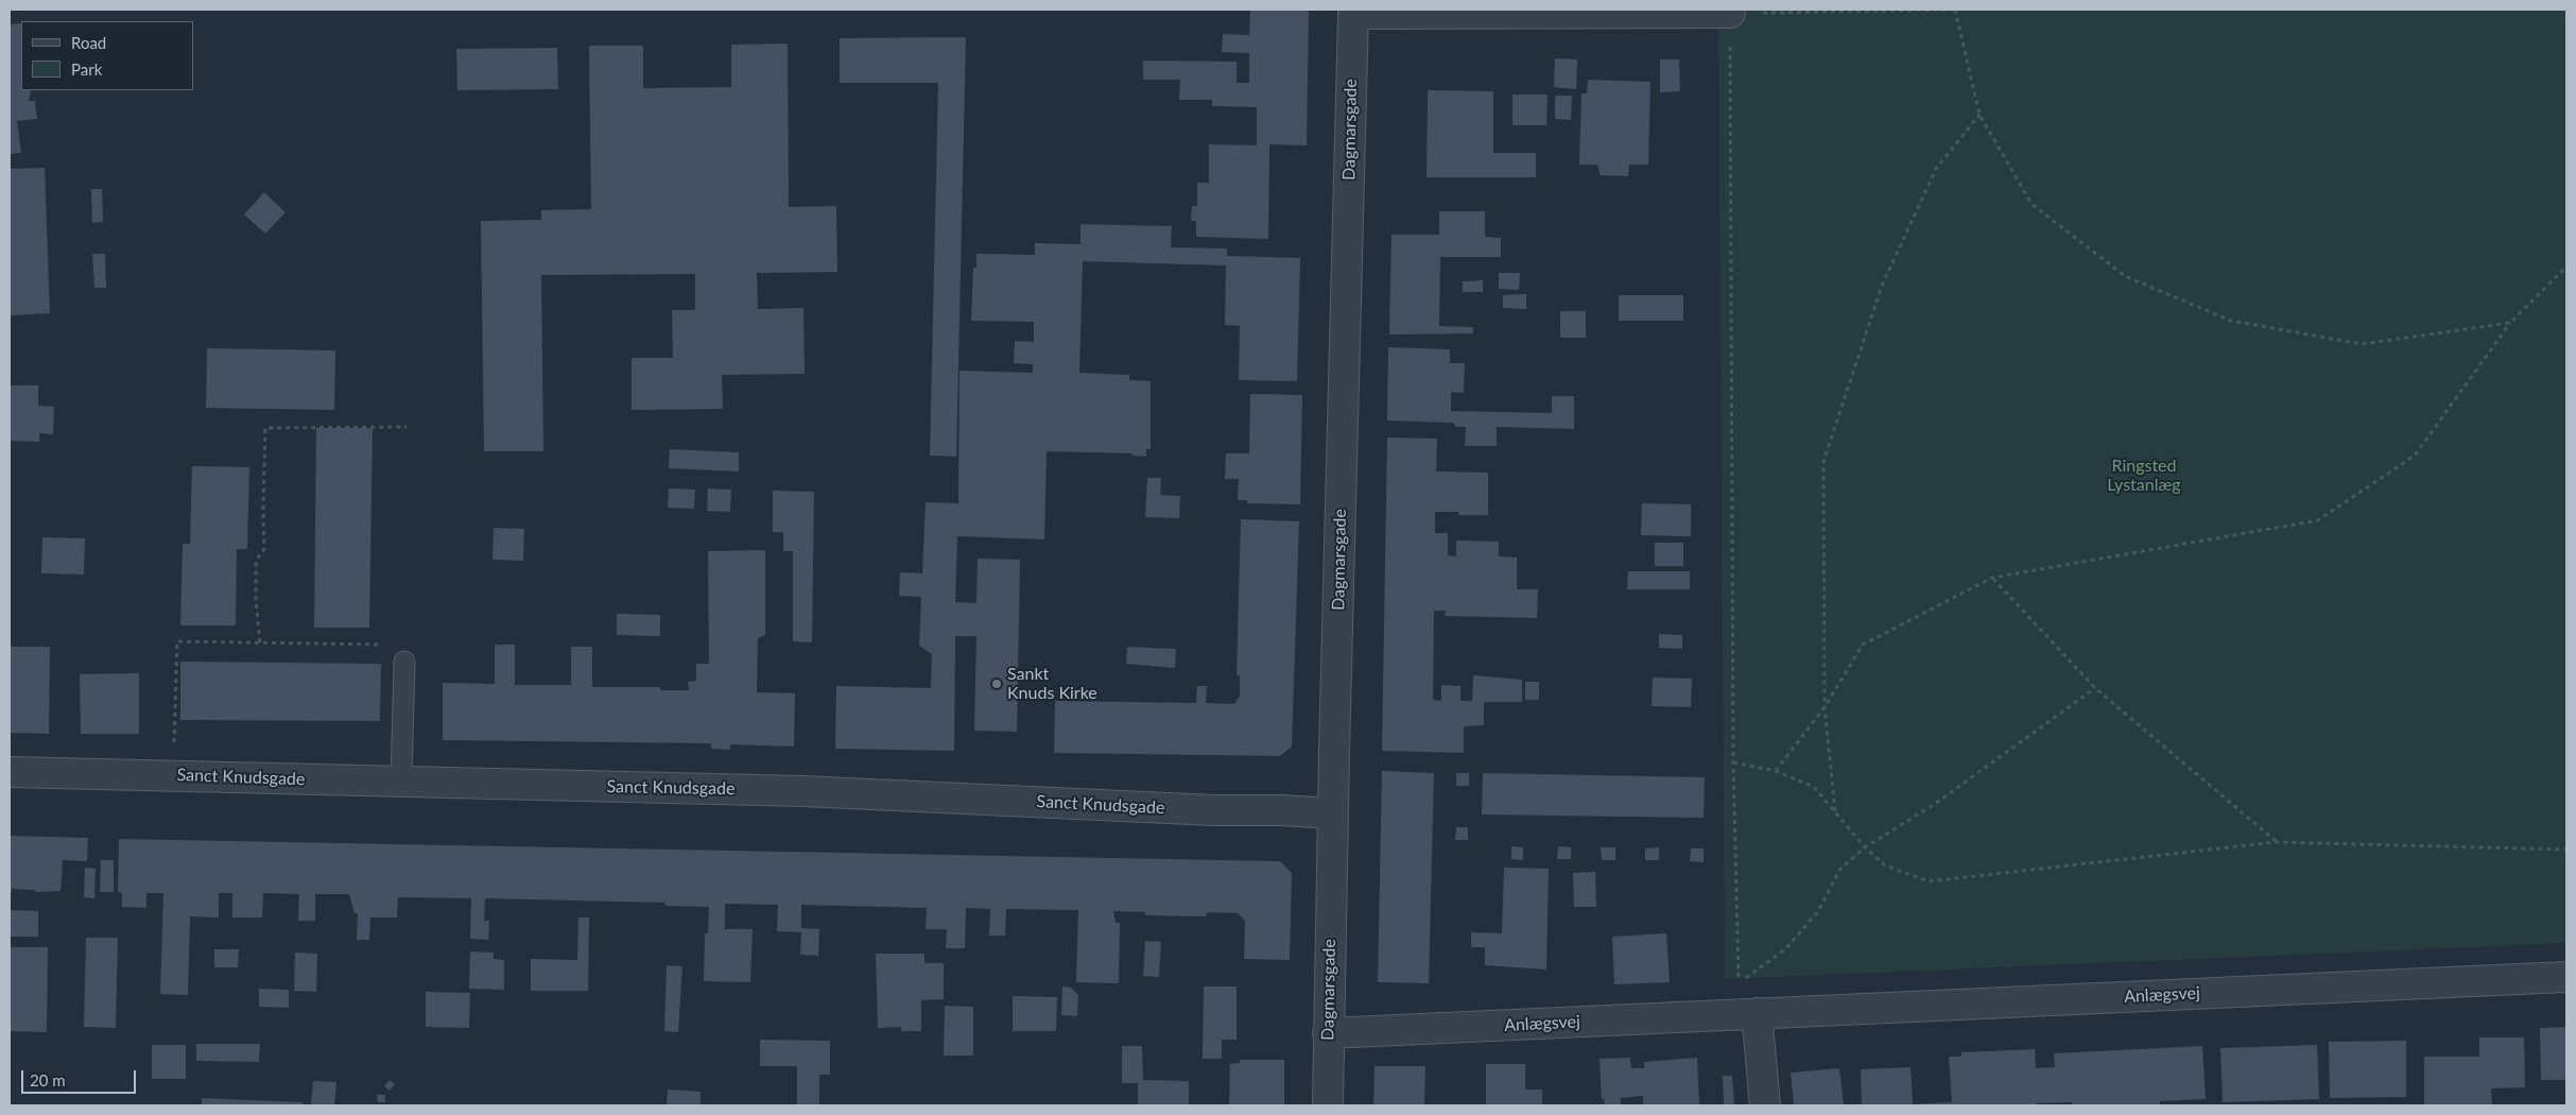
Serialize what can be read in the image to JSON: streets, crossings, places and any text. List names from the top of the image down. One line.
{"streets":{"street":["Dagmarsgade","Sanct Knudsgade","Anlægsvej"]},"crossings":[["Dagmarsgade","Sanct Knudsgade"],["Dagmarsgade","Anlægsvej"]],"parks":["Ringsted Lystanlæg"],"places":["Sankt Knuds Kirke"],"legend":["Road","Park"],"scale_bar":"20 m"}
